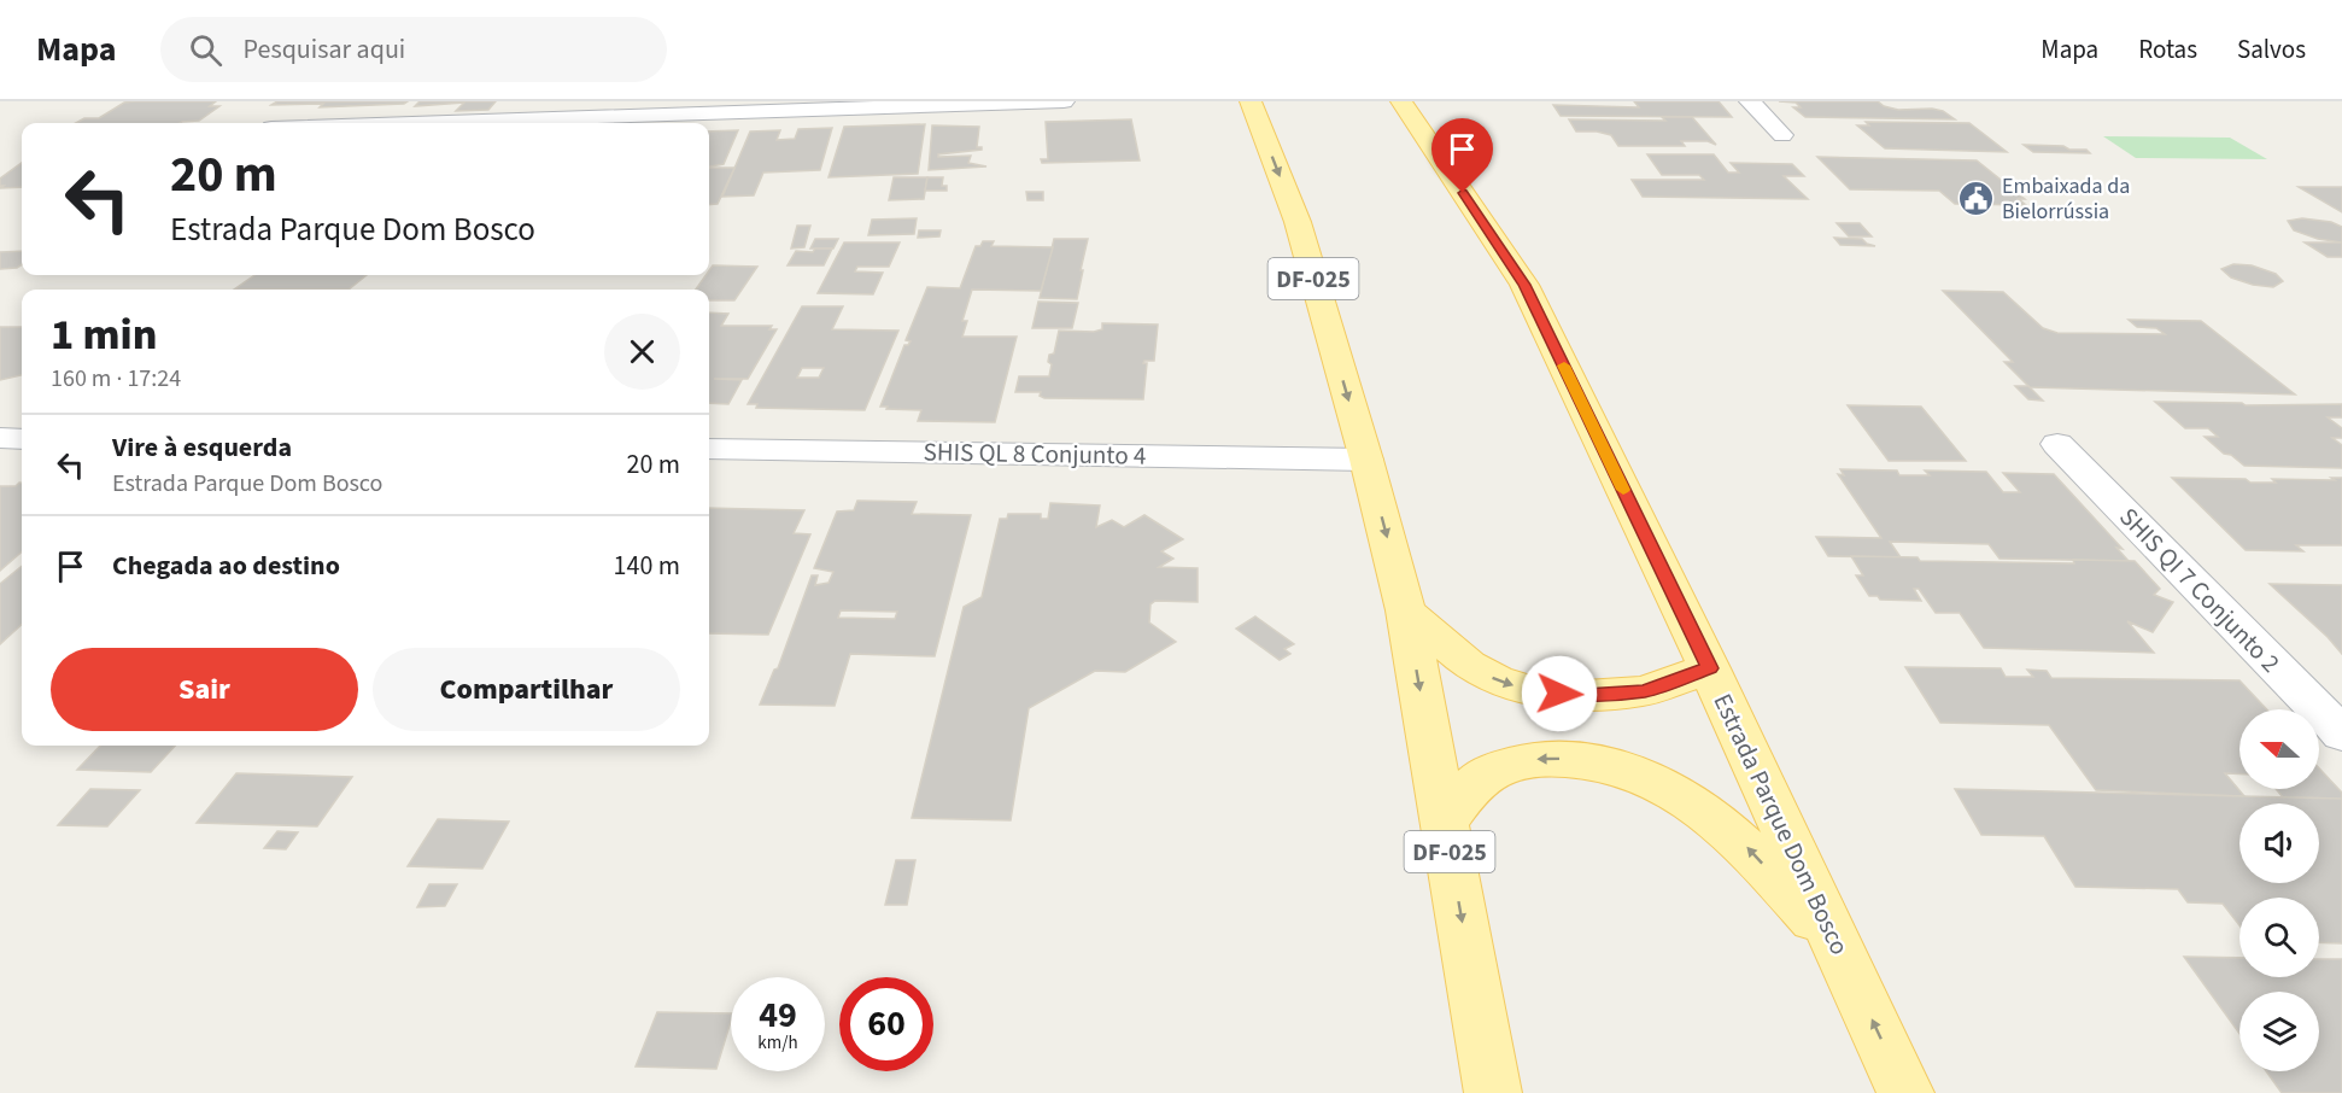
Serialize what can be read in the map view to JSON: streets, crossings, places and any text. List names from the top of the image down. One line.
{"streets":{"main road":["DF-025","Estrada Parque Dom Bosco"],"street":["SHIS QL 8 Conjunto 4","SHIS QI 7 Conjunto 2"]},"crossings":[["DF-025","SHIS QL 8 Conjunto 4"]],"places":{"public building":["Embaixada da Bielorrússia"]},"north":"left","page":{"header":"Mapa","search":"Pesquisar aqui","nav":["Mapa","Rotas","Salvos"],"turn":["20 m","Estrada Parque Dom Bosco"],"heading":["1 min","160 m · 17:24"],"list":[{"name":"Vire à esquerda","note":"Estrada Parque Dom Bosco","value":"20 m"},{"name":"Chegada ao destino","value":"140 m"}],"buttons":["Sair","Compartilhar"],"speed":"49 km/h","limit":"60"}}
